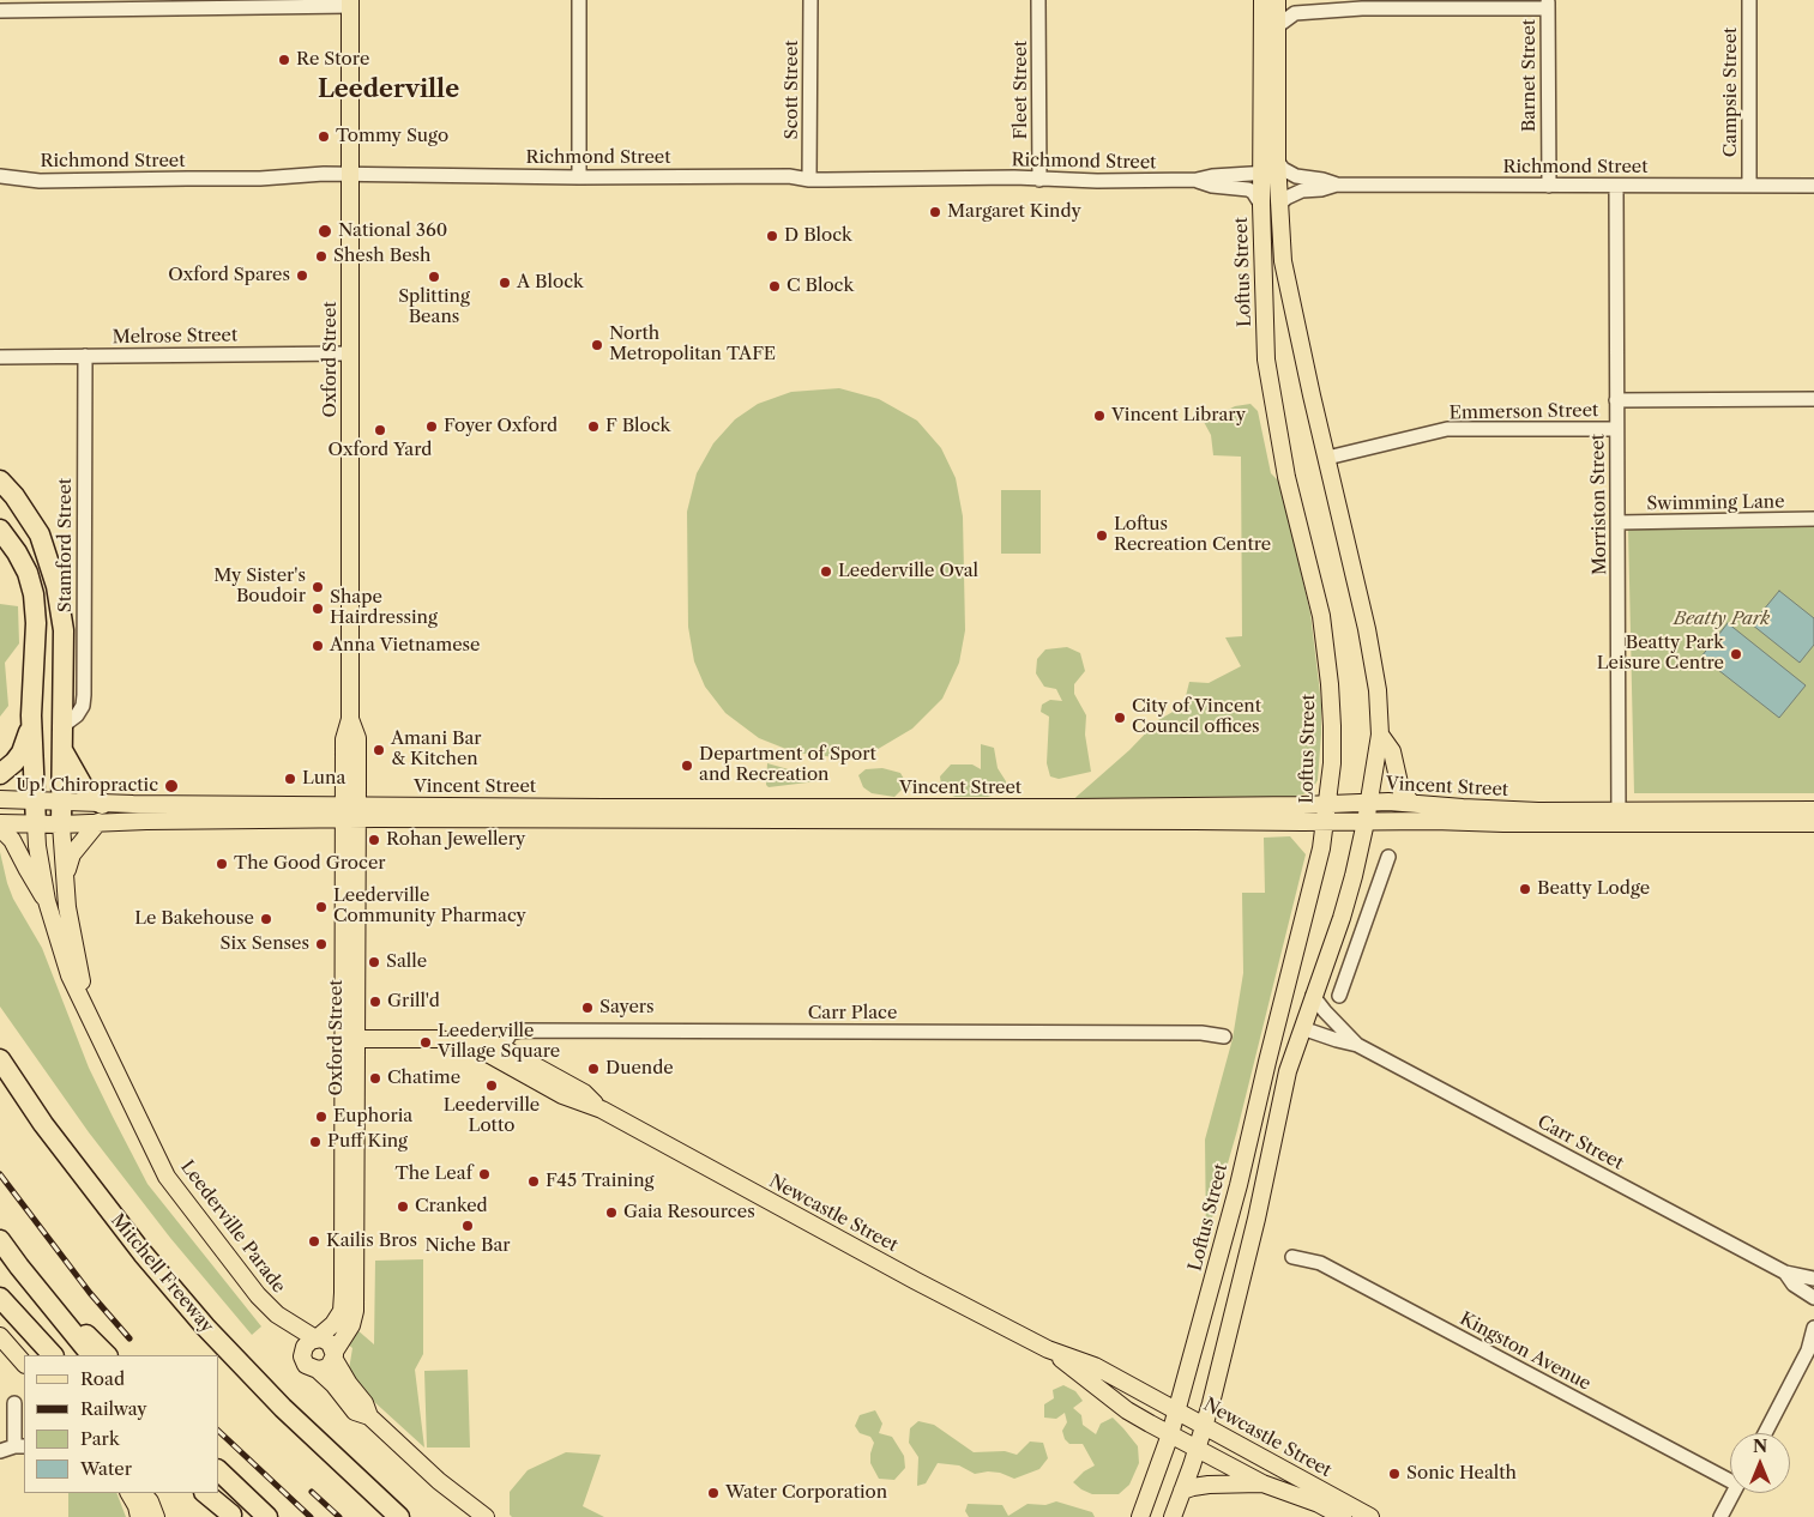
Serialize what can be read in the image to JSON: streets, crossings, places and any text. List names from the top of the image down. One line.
{"streets":{"highway":["Mitchell Freeway"],"main road":["Loftus Street","Oxford Street","Vincent Street","Newcastle Street","Leederville Parade"],"street":["Barnet Street","Scott Street","Fleet Street","Campsie Street","Richmond Street","Melrose Street","Emmerson Street","Swimming Lane","Morriston Street","Stamford Street","Carr Place","Carr Street","Kingston Avenue"]},"crossings":[["Barnet Street","Richmond Street"],["Scott Street","Richmond Street"],["Fleet Street","Richmond Street"],["Campsie Street","Richmond Street"],["Richmond Street","Loftus Street"],["Richmond Street","Oxford Street"],["Richmond Street","Morriston Street"],["Loftus Street","Emmerson Street"],["Loftus Street","Vincent Street"],["Loftus Street","Carr Street"],["Loftus Street","Newcastle Street"],["Melrose Street","Oxford Street"],["Melrose Street","Stamford Street"],["Oxford Street","Vincent Street"],["Oxford Street","Newcastle Street"],["Oxford Street","Leederville Parade"],["Emmerson Street","Morriston Street"],["Swimming Lane","Morriston Street"],["Morriston Street","Vincent Street"],["Vincent Street","Leederville Parade"],["Carr Place","Newcastle Street"]],"districts":["Leederville"],"parks":["Beatty Park"],"places":["Re Store","Tommy Sugo","Margaret Kindy","National 360","D Block","Shesh Besh","Oxford Spares","Splitting Beans","A Block","C Block","North Metropolitan TAFE","Vincent Library","Foyer Oxford","F Block","Oxford Yard","Loftus Recreation Centre","Leederville Oval","My Sister's Boudoir","Shape Hairdressing","Anna Vietnamese","Beatty Park Leisure Centre","City of Vincent Council offices","Amani Bar & Kitchen","Department of Sport and Recreation","Luna","Up! Chiropractic","Rohan Jewellery","The Good Grocer","Beatty Lodge","Leederville Community Pharmacy","Le Bakehouse","Six Senses","Salle","Grill'd","Sayers","Leederville Village Square","Duende","Chatime","Leederville Lotto","Euphoria","Puff King","The Leaf","F45 Training","Cranked","Gaia Resources","Niche Bar","Kailis Bros","Sonic Health","Water Corporation"],"legend":["Road","Railway","Park","Water"],"north":"top"}
